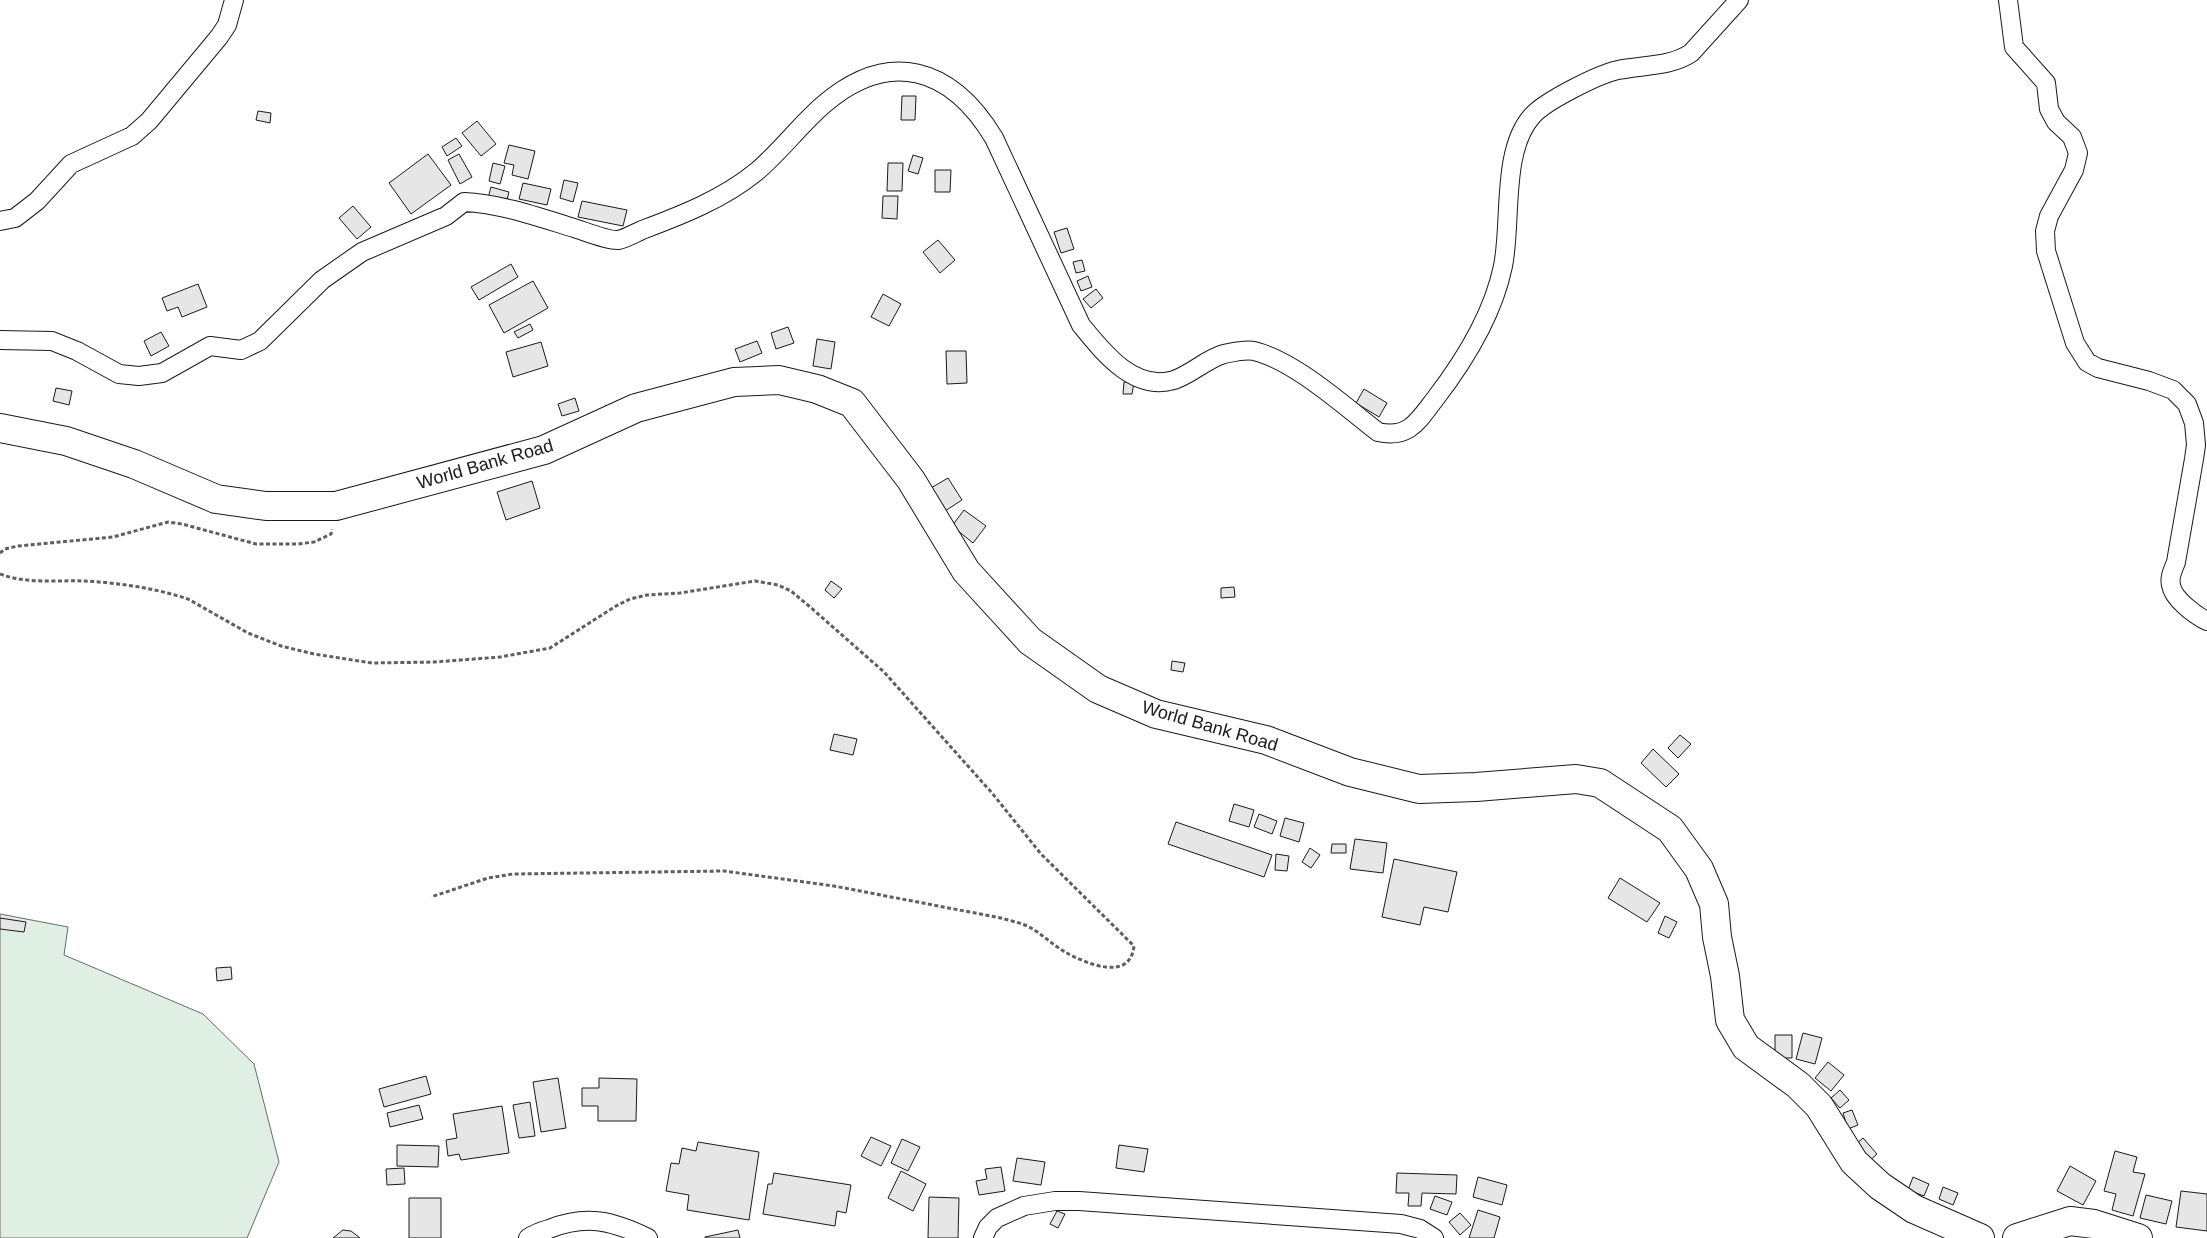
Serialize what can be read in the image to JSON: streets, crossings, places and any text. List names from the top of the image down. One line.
{"streets":{"main road":["World Bank Road"]}}
